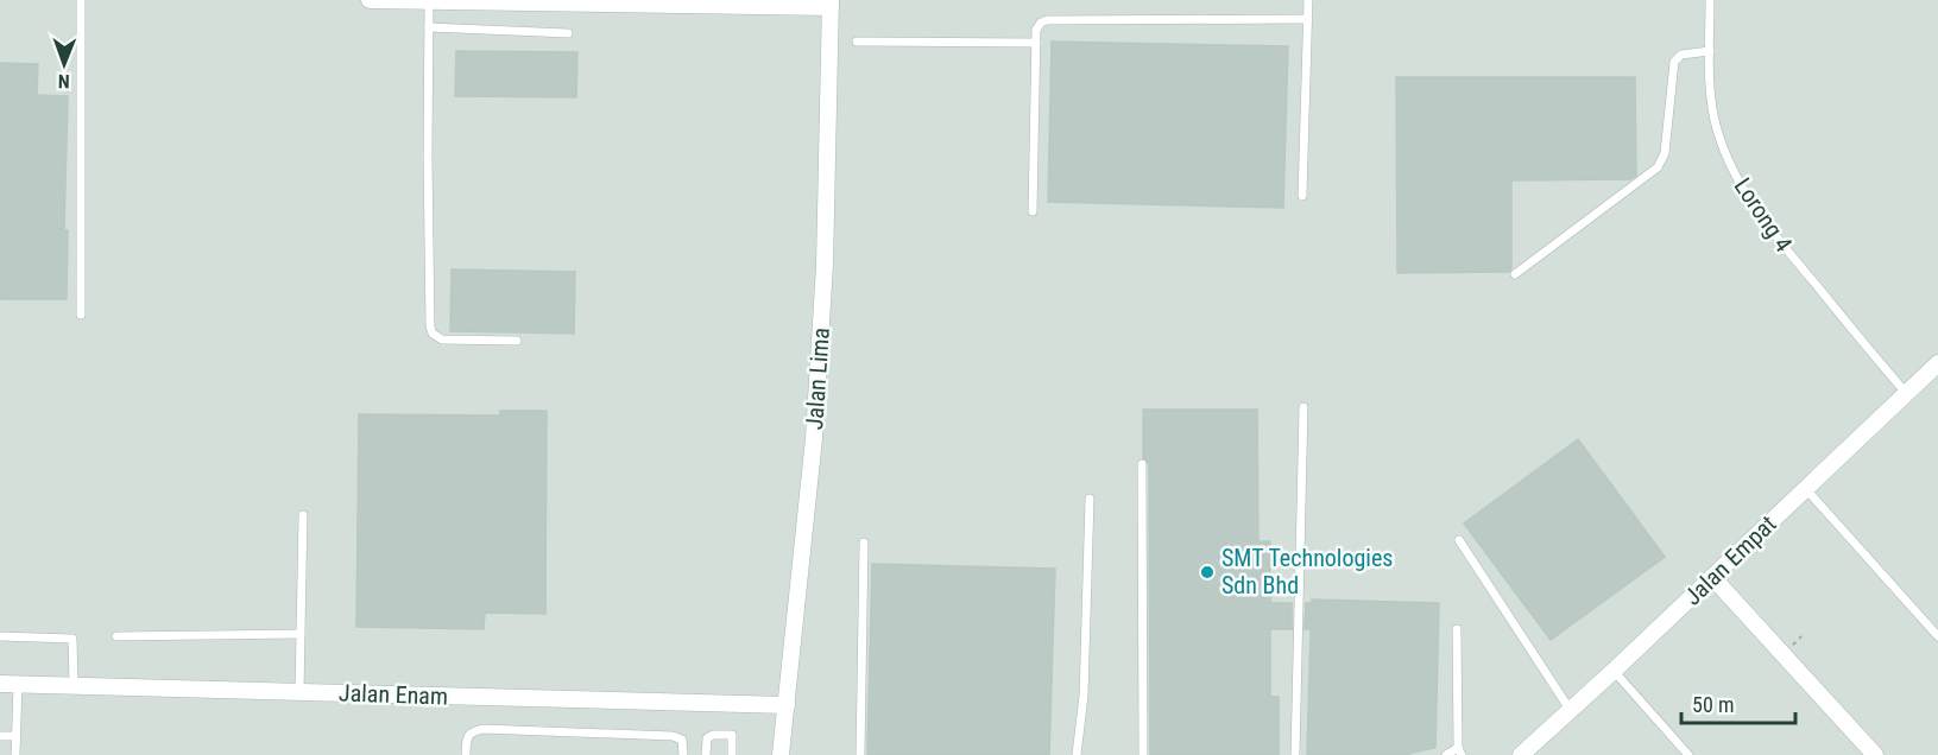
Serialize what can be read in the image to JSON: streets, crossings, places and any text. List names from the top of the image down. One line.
{"streets":{"street":["Jalan Lima","Jalan Empat","Jalan Enam"],"lane":["Lorong 4"]},"crossings":[["Lorong 4","Jalan Empat"],["Jalan Lima","Jalan Enam"]],"places":["SMT Technologies Sdn Bhd"],"scale_bar":"50 m","north":"bottom"}
